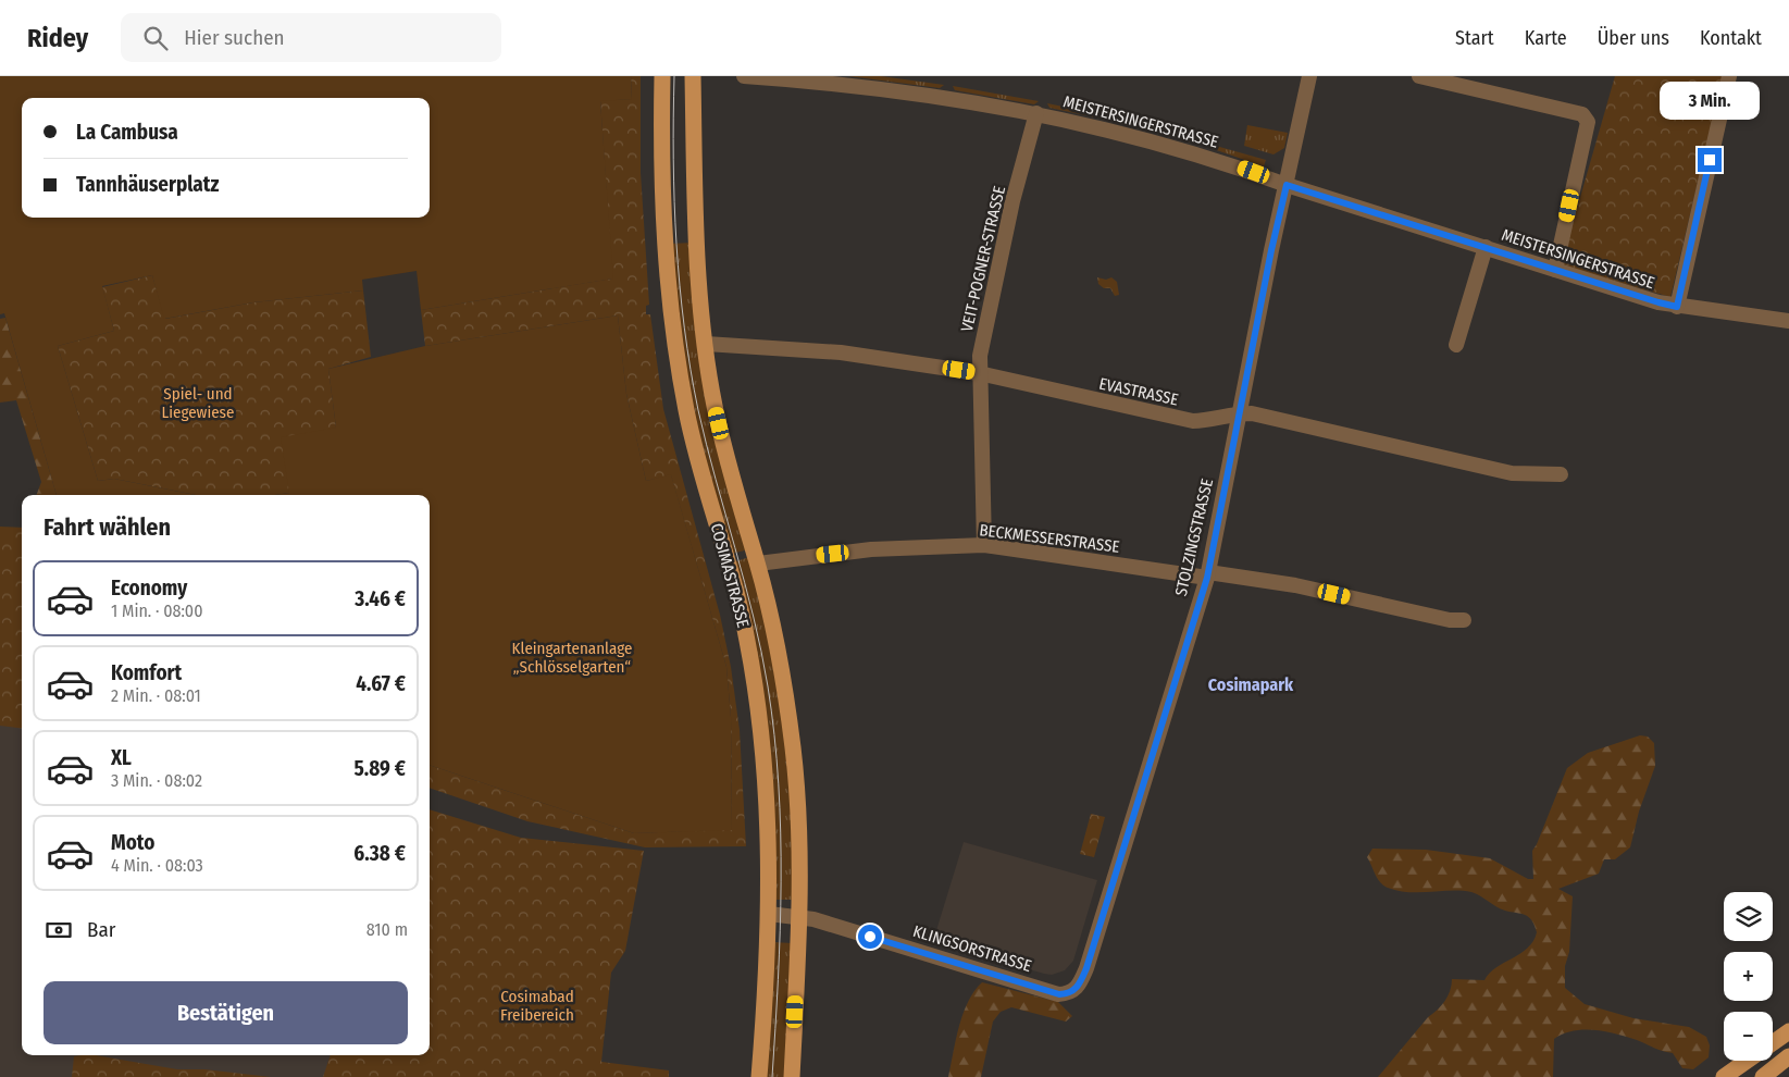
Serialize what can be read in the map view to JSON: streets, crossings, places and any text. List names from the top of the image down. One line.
{"streets":{"main road":["COSIMASTRASSE"],"street":["MEISTERSINGERSTRASSE","VEIT-POGNER-STRASSE","EVASTRASSE","STOLZINGSTRASSE","BECKMESSERSTRASSE","KLINGSORSTRASSE"]},"crossings":[["MEISTERSINGERSTRASSE","VEIT-POGNER-STRASSE"],["MEISTERSINGERSTRASSE","STOLZINGSTRASSE"],["VEIT-POGNER-STRASSE","EVASTRASSE"],["VEIT-POGNER-STRASSE","BECKMESSERSTRASSE"],["EVASTRASSE","STOLZINGSTRASSE"],["EVASTRASSE","COSIMASTRASSE"],["STOLZINGSTRASSE","BECKMESSERSTRASSE"],["STOLZINGSTRASSE","KLINGSORSTRASSE"],["BECKMESSERSTRASSE","COSIMASTRASSE"],["COSIMASTRASSE","KLINGSORSTRASSE"]],"districts":["Cosimapark"],"parks":["Spiel- und Liegewiese","Kleingartenanlage „Schlösselgarten“","Cosimabad Freibereich"],"page":{"header":"Ridey","search":"Hier suchen","nav":["Start","Karte","Über uns","Kontakt"],"bubble":"3 Min.","banner":["La Cambusa","Tannhäuserplatz"],"heading":"Fahrt wählen","list":[{"name":"Economy","note":"1 Min. · 08:00","value":"3.46 €"},{"name":"Komfort","note":"2 Min. · 08:01","value":"4.67 €"},{"name":"XL","note":"3 Min. · 08:02","value":"5.89 €"},{"name":"Moto","note":"4 Min. · 08:03","value":"6.38 €"}],"map_buttons":["+","−"],"pay":["Bar","810 m"],"buttons":"Bestätigen"}}
